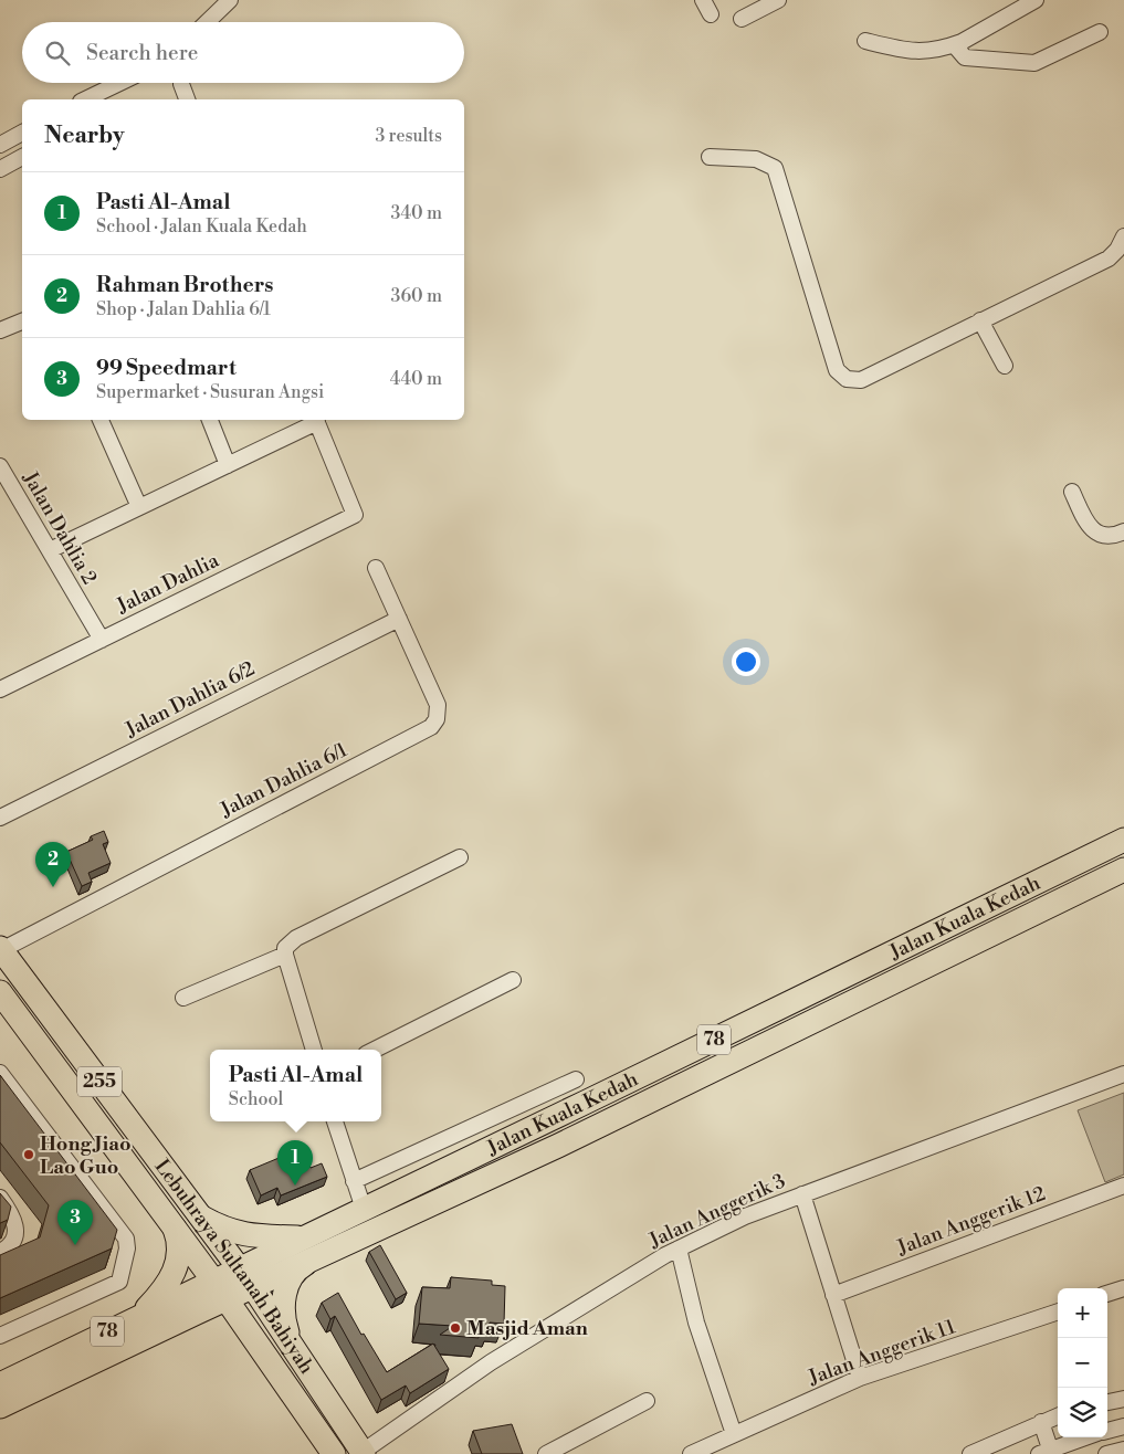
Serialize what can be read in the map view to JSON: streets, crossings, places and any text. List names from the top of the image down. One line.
{"streets":{"main road":["Jalan Kuala Kedah","78","255","Lebuhraya Sultanah Bahiyah"],"street":["Jalan Dahlia 2","Jalan Dahlia","Jalan Dahlia 6/2","Jalan Dahlia 6/1","Jalan Anggerik 3","Jalan Anggerik 12","Jalan Anggerik 11"]},"crossings":[["Jalan Dahlia 2","Jalan Dahlia"],["Jalan Dahlia 6/2","Jalan Dahlia 6/1"],["Jalan Dahlia 6/1","Lebuhraya Sultanah Bahiyah"],["Jalan Kuala Kedah","Lebuhraya Sultanah Bahiyah"],["Jalan Anggerik 3","Lebuhraya Sultanah Bahiyah"]],"places":["Hong Jiao Lao Guo","Masjid Aman"],"page":{"search":"Search here","heading":["Nearby","3 results"],"list":[{"mark":"1","name":"Pasti Al-Amal","note":"School · Jalan Kuala Kedah","value":"340 m"},{"mark":"2","name":"Rahman Brothers","note":"Shop · Jalan Dahlia 6/1","value":"360 m"},{"mark":"3","name":"99 Speedmart","note":"Supermarket · Susuran Angsi","value":"440 m"}],"pins":["2","1","3"],"popup":["Pasti Al-Amal","School"],"map_buttons":["+","−"]}}
